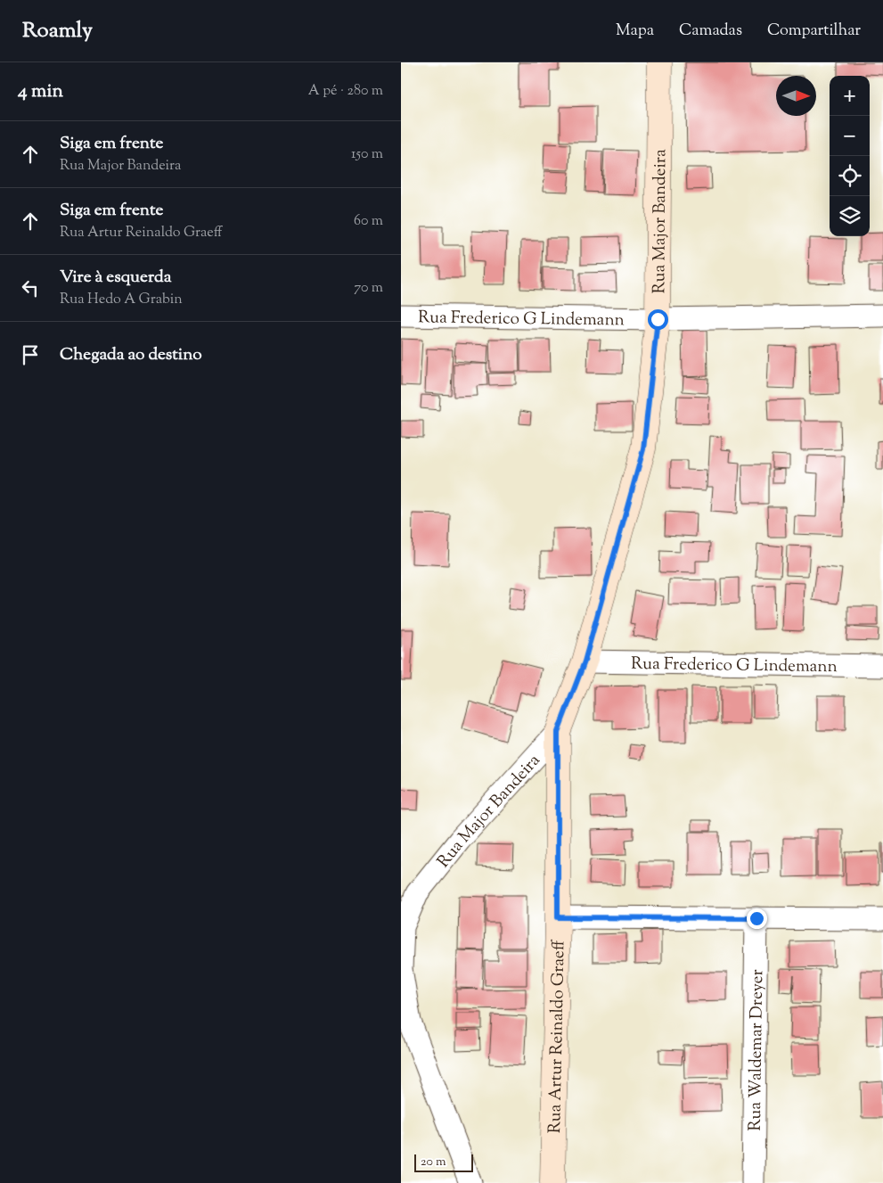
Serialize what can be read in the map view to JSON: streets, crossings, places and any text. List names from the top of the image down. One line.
{"streets":{"main road":["Rua Major Bandeira","Rua Artur Reinaldo Graeff"],"street":["Rua Frederico G Lindemann","Rua Waldemar Dreyer"]},"crossings":[["Rua Major Bandeira","Rua Frederico G Lindemann"],["Rua Major Bandeira","Rua Artur Reinaldo Graeff"]],"scale_bar":"20 m","north":"right","page":{"header":"Roamly","nav":["Mapa","Camadas","Compartilhar"],"heading":["4 min","A pé · 280 m"],"map_buttons":["+","−"],"list":[["Siga em frente","Rua Major Bandeira","150 m"],["Siga em frente","Rua Artur Reinaldo Graeff","60 m"],["Vire à esquerda","Rua Hedo A Grabin","70 m"],"Chegada ao destino"],"scale":"20 m"}}
